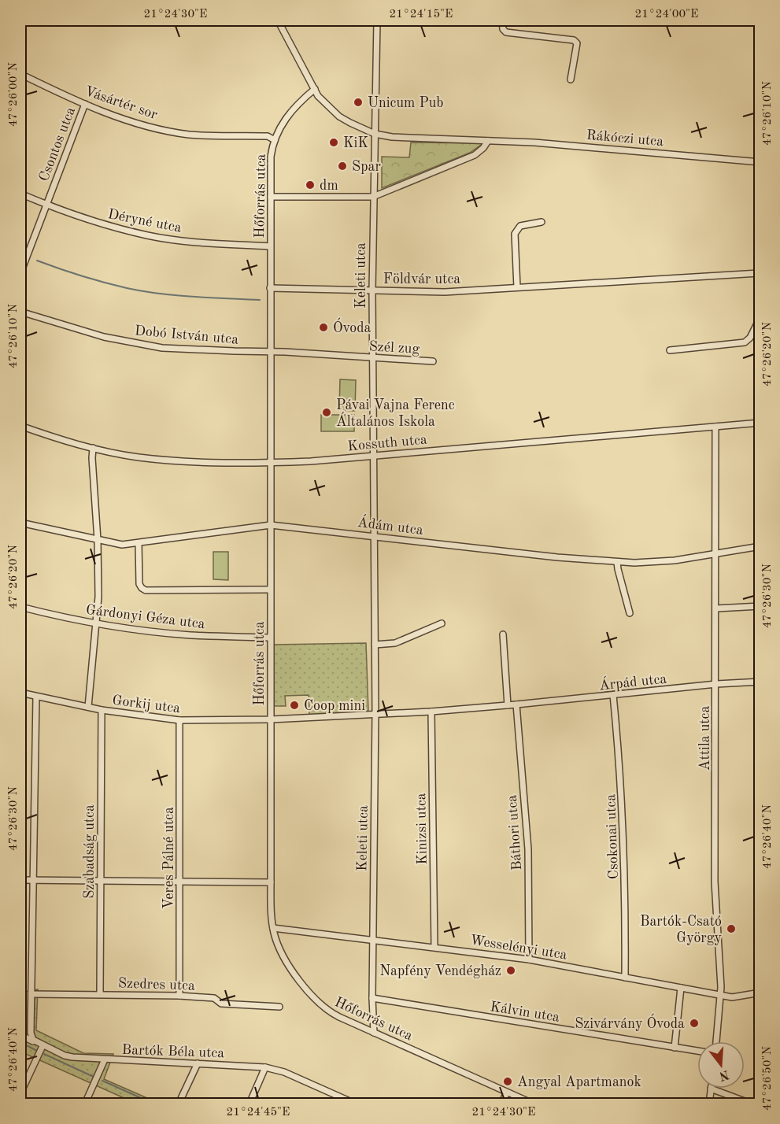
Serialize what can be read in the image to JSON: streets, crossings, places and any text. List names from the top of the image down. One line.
{"streets":{"street":["Vásártér sor","Rákóczi utca","Csontos utca","Hőforrás utca","Déryné utca","Keleti utca","Földvár utca","Dobó István utca","Szél zug","Kossuth utca","Ádám utca","Gárdonyi Géza utca","Árpád utca","Gorkij utca","Attila utca","Kinizsi utca","Báthori utca","Csokonai utca","Szabadság utca","Veres Pálné utca","Wesselényi utca","Szedres utca","Kálvin utca","Bartók Béla utca"]},"crossings":[["Vásártér sor","Csontos utca"],["Vásártér sor","Hőforrás utca"],["Rákóczi utca","Hőforrás utca"],["Rákóczi utca","Keleti utca"],["Csontos utca","Déryné utca"],["Hőforrás utca","Déryné utca"],["Hőforrás utca","Keleti utca"],["Hőforrás utca","Földvár utca"],["Hőforrás utca","Dobó István utca"],["Hőforrás utca","Szél zug"],["Hőforrás utca","Kossuth utca"],["Hőforrás utca","Ádám utca"],["Hőforrás utca","Gárdonyi Géza utca"],["Hőforrás utca","Árpád utca"],["Hőforrás utca","Gorkij utca"],["Hőforrás utca","Wesselényi utca"],["Keleti utca","Földvár utca"],["Keleti utca","Szél zug"],["Keleti utca","Kossuth utca"],["Keleti utca","Ádám utca"],["Keleti utca","Árpád utca"],["Keleti utca","Wesselényi utca"],["Keleti utca","Kálvin utca"],["Dobó István utca","Szél zug"],["Kossuth utca","Attila utca"],["Ádám utca","Attila utca"],["Árpád utca","Gorkij utca"],["Árpád utca","Attila utca"],["Árpád utca","Kinizsi utca"],["Árpád utca","Báthori utca"],["Árpád utca","Csokonai utca"],["Gorkij utca","Szabadság utca"],["Gorkij utca","Veres Pálné utca"],["Attila utca","Wesselényi utca"],["Kinizsi utca","Wesselényi utca"],["Báthori utca","Wesselényi utca"],["Csokonai utca","Wesselényi utca"],["Szabadság utca","Szedres utca"],["Veres Pálné utca","Szedres utca"]],"places":["Unicum Pub","KiK","Spar","dm","Óvoda","Pávai Vajna Ferenc Általános Iskola","Coop mini","Bartók-Csató György","Napfény Vendégház","Szivárvány Óvoda","Angyal Apartmanok"],"north":"bottom","coordinates":["21°24'30\"E","21°24'15\"E","21°24'00\"E","47°26'00\"N","47°26'10\"N","47°26'20\"N","47°26'30\"N","47°26'40\"N","47°26'50\"N","21°24'45\"E"]}
